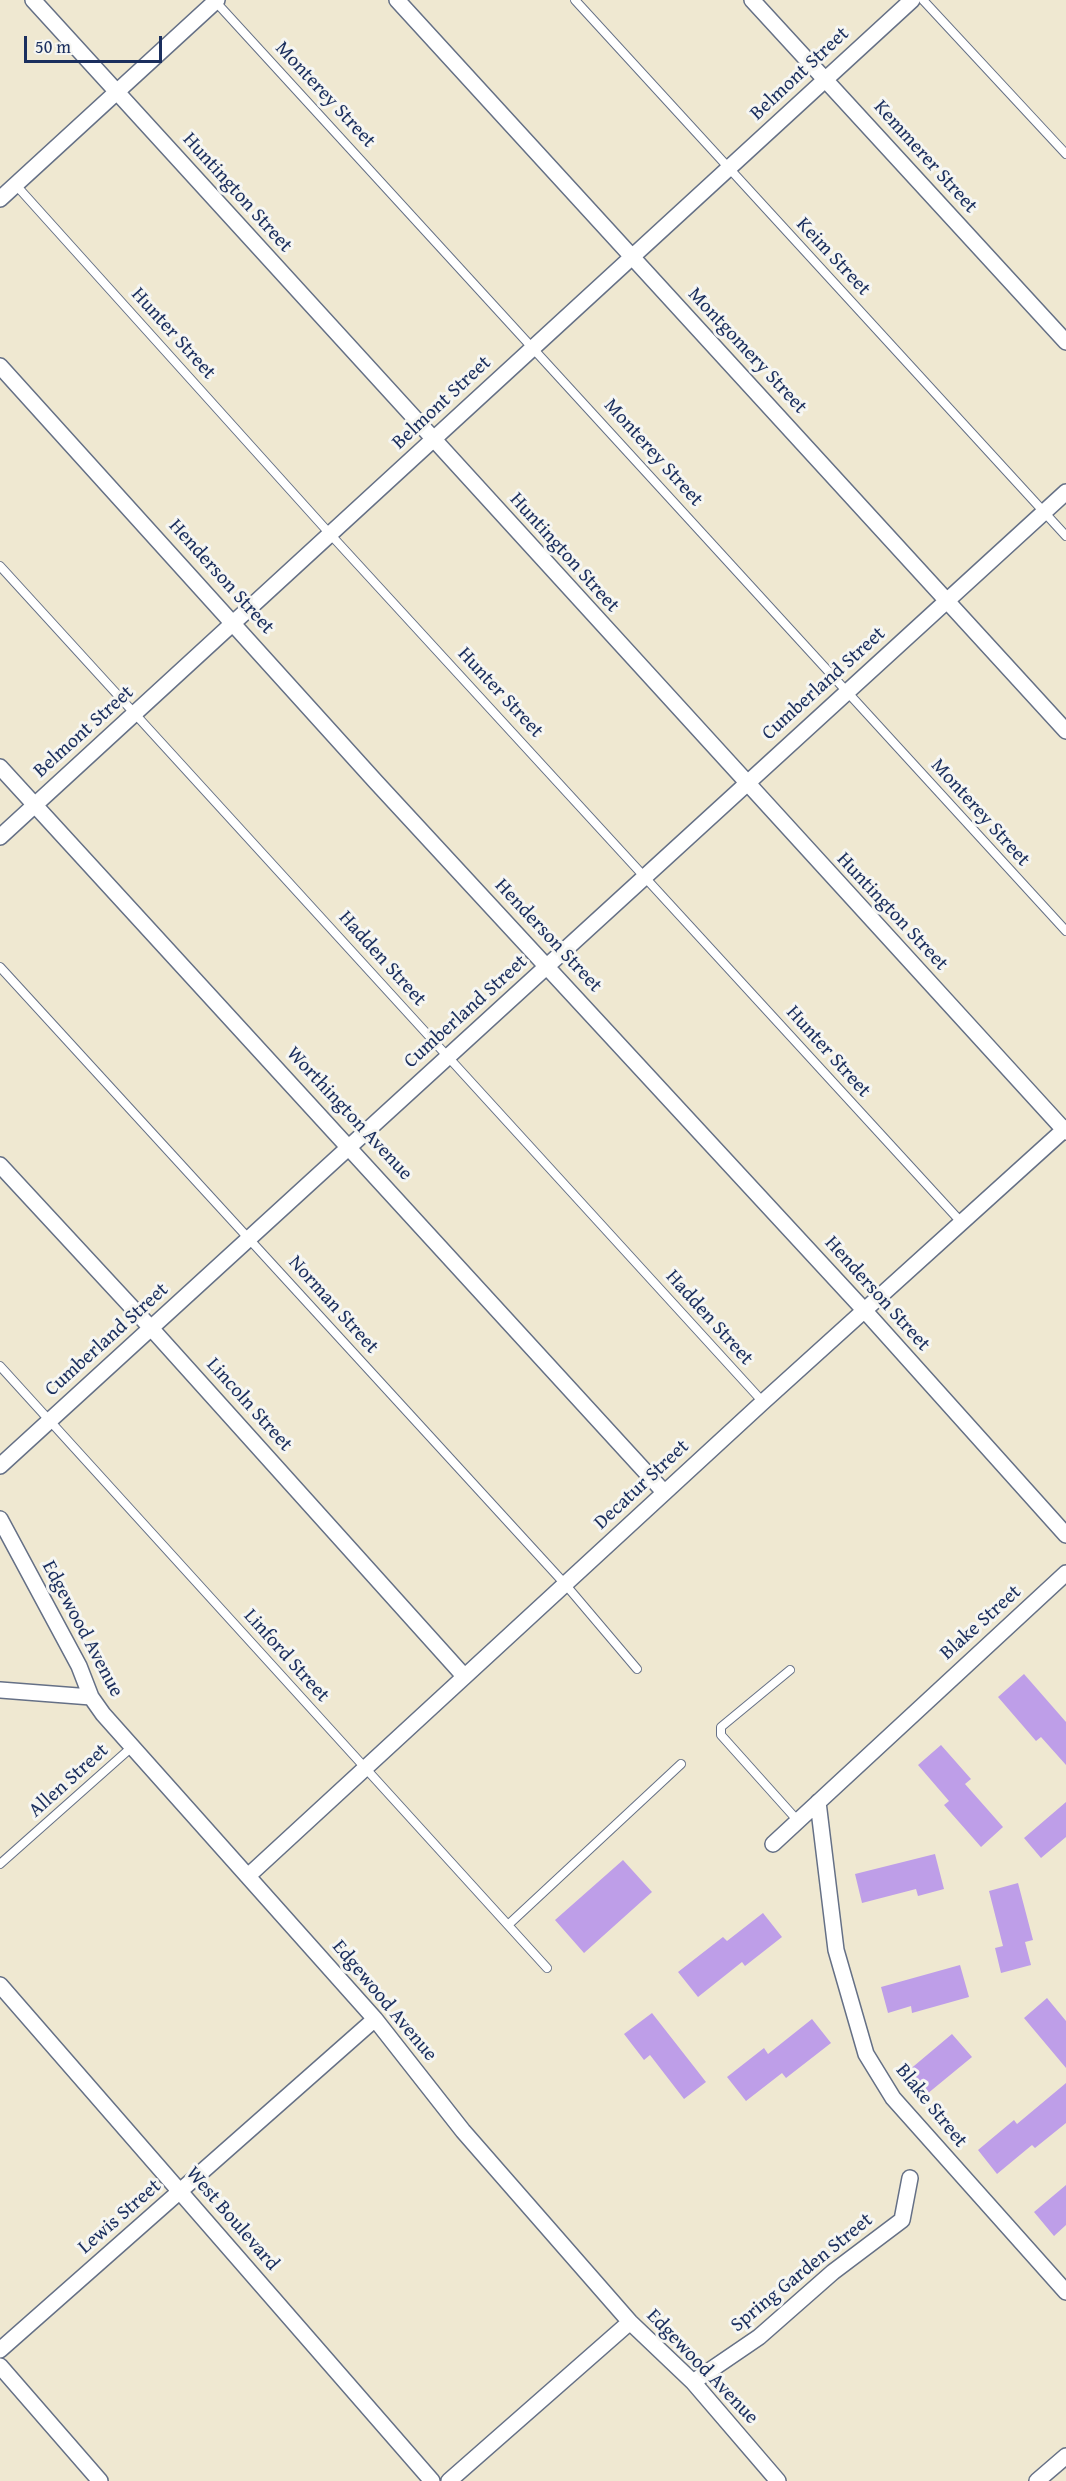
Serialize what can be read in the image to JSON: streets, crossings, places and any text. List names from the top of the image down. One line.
{"streets":{"street":["Belmont Street","Kemmerer Street","Huntington Street","Montgomery Street","Henderson Street","Cumberland Street","Worthington Avenue","Lincoln Street","Decatur Street","Blake Street","Edgewood Avenue","Lewis Street","West Boulevard","Spring Garden Street"],"lane":["Monterey Street","Keim Street","Hunter Street","Hadden Street","Norman Street","Linford Street","Allen Street"]},"crossings":[["Belmont Street","Monterey Street"],["Belmont Street","Kemmerer Street"],["Belmont Street","Huntington Street"],["Belmont Street","Keim Street"],["Belmont Street","Hunter Street"],["Belmont Street","Montgomery Street"],["Belmont Street","Henderson Street"],["Belmont Street","Hadden Street"],["Belmont Street","Worthington Avenue"],["Monterey Street","Cumberland Street"],["Huntington Street","Cumberland Street"],["Huntington Street","Decatur Street"],["Keim Street","Cumberland Street"],["Hunter Street","Cumberland Street"],["Hunter Street","Decatur Street"],["Montgomery Street","Cumberland Street"],["Henderson Street","Cumberland Street"],["Henderson Street","Decatur Street"],["Cumberland Street","Hadden Street"],["Cumberland Street","Worthington Avenue"],["Cumberland Street","Norman Street"],["Cumberland Street","Lincoln Street"],["Cumberland Street","Linford Street"],["Hadden Street","Decatur Street"],["Worthington Avenue","Decatur Street"],["Norman Street","Decatur Street"],["Lincoln Street","Decatur Street"],["Decatur Street","Edgewood Avenue"],["Decatur Street","Linford Street"],["Edgewood Avenue","Allen Street"],["Edgewood Avenue","Lewis Street"],["Edgewood Avenue","Spring Garden Street"],["Lewis Street","West Boulevard"]],"scale_bar":"50 m"}
